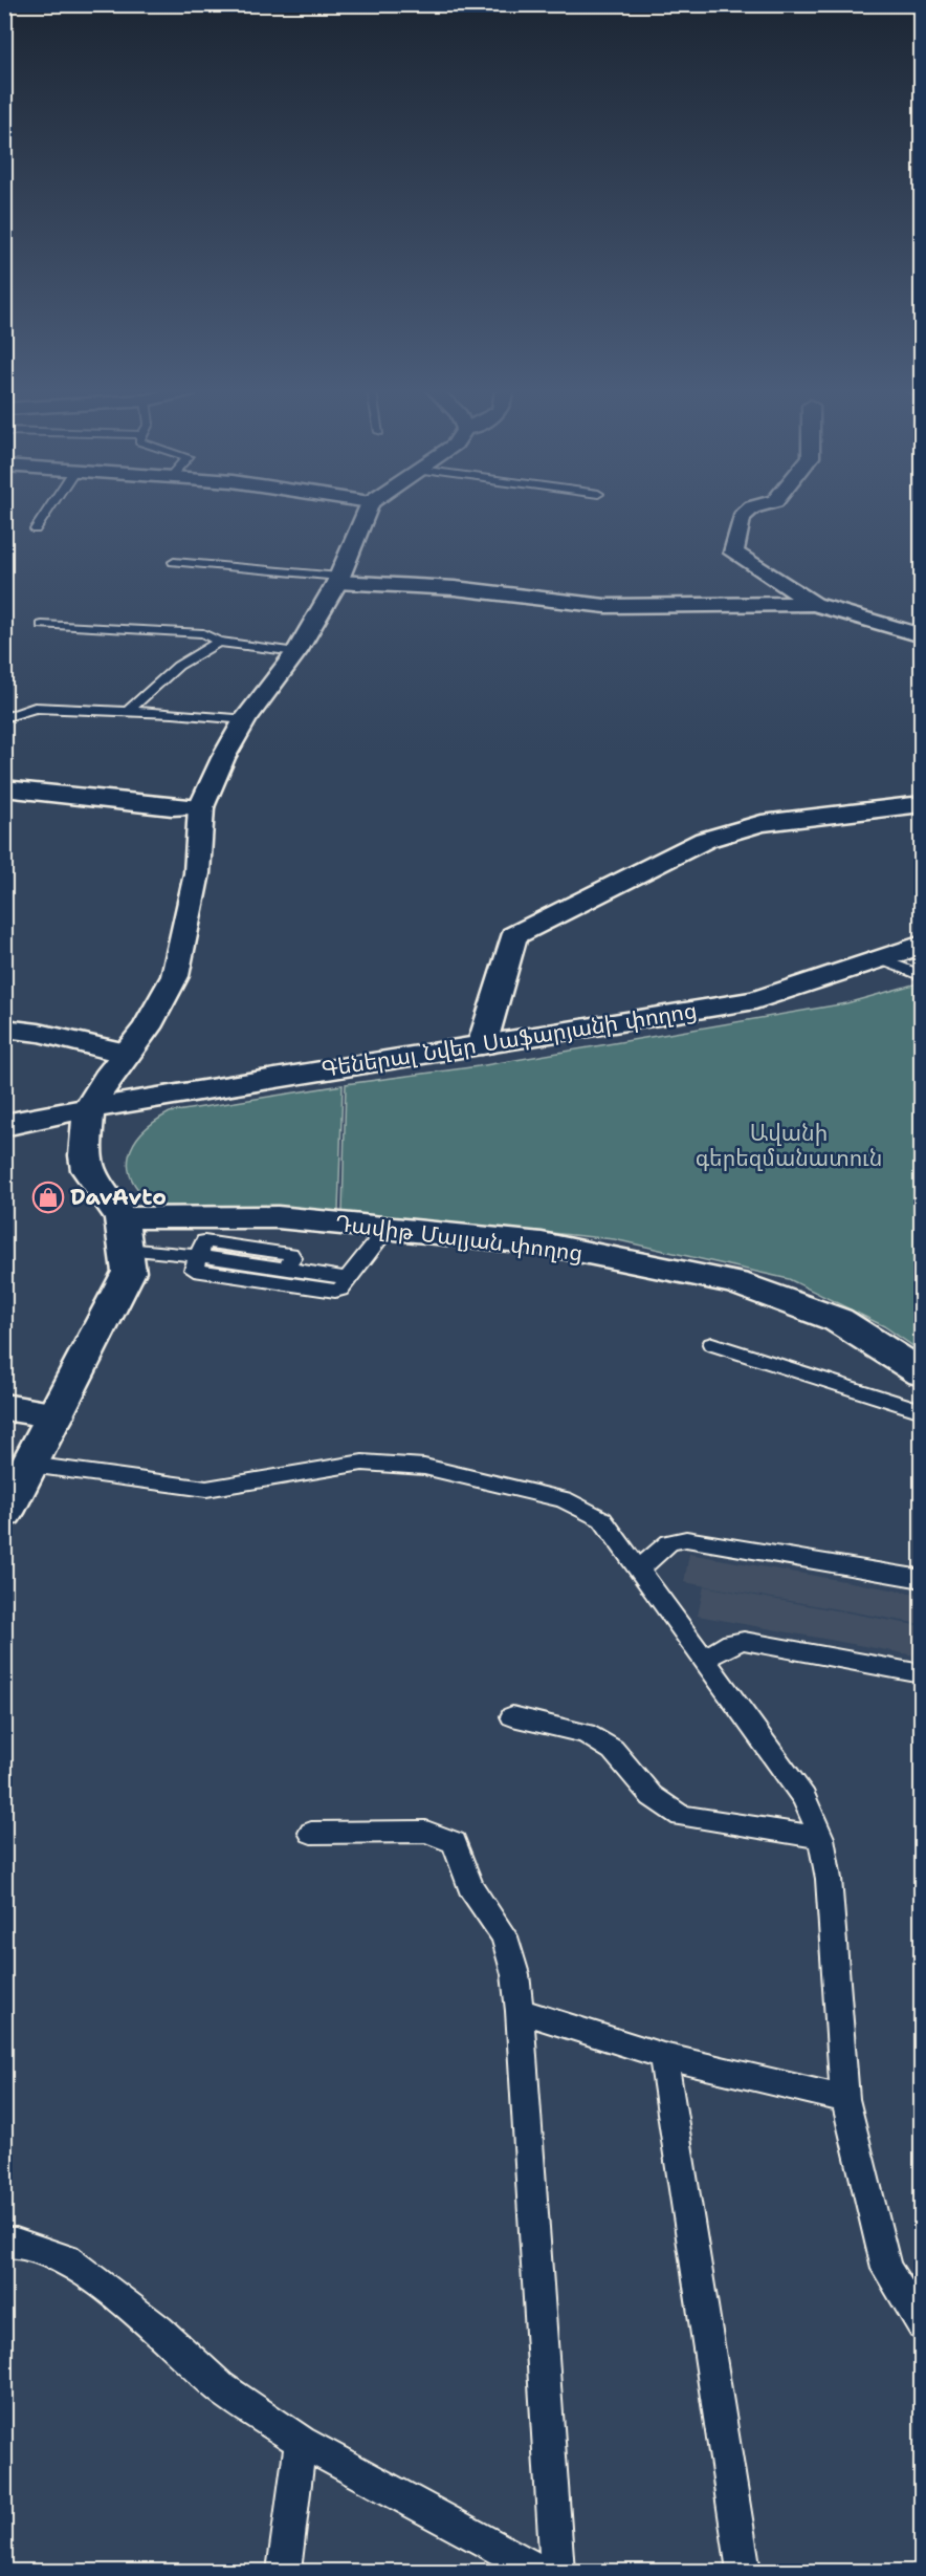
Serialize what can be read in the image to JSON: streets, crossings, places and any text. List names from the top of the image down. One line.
{"streets":{"street":["Գեներալ Նվեր Սաֆարյանի փողոց","Դավիթ Մալյան փողոց"]},"parks":["Ավանի գերեզմանատուն"],"places":{"shop":["DavAvto"]}}
